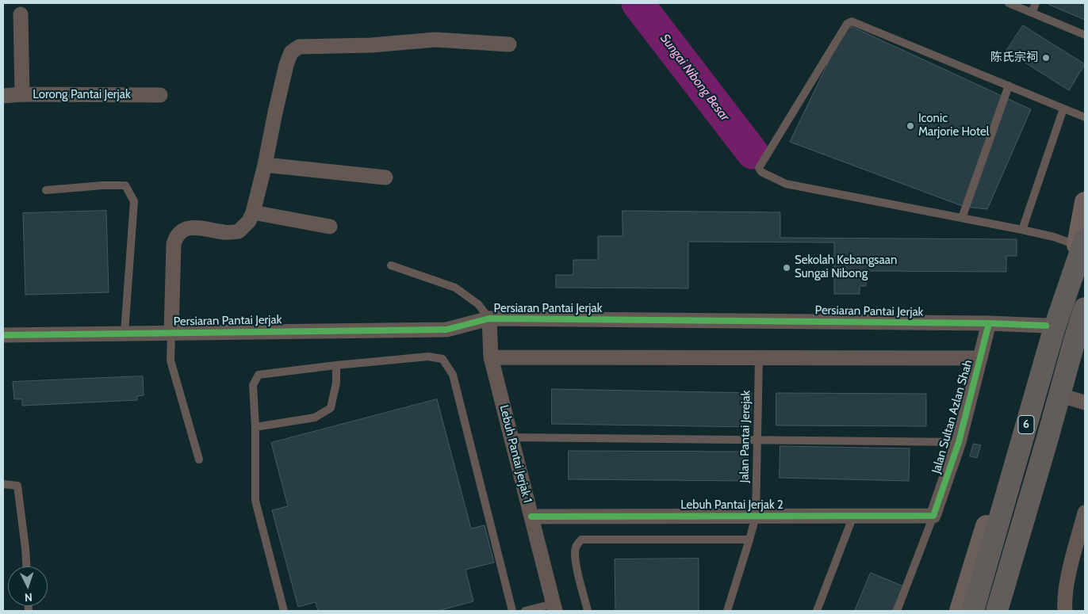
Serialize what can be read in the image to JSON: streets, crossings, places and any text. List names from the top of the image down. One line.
{"streets":{"highway":["6"],"street":["Lorong Pantai Jerjak","Persiaran Pantai Jerjak","Jalan Sultan Azlan Shah","Lebuh Pantai Jerjak 1","Lebuh Pantai Jerjak 2"],"lane":["Jalan Pantai Jerejak"]},"crossings":[["Persiaran Pantai Jerjak","Jalan Sultan Azlan Shah"],["Persiaran Pantai Jerjak","6"],["Persiaran Pantai Jerjak","Lebuh Pantai Jerjak 1"],["Jalan Sultan Azlan Shah","Lebuh Pantai Jerjak 2"],["Jalan Pantai Jerejak","Lebuh Pantai Jerjak 2"],["Lebuh Pantai Jerjak 1","Lebuh Pantai Jerjak 2"]],"water":["Sungai Nibong Besar"],"places":["陈氏宗祠","Iconic Marjorie Hotel","Sekolah Kebangsaan Sungai Nibong"],"north":"bottom"}
